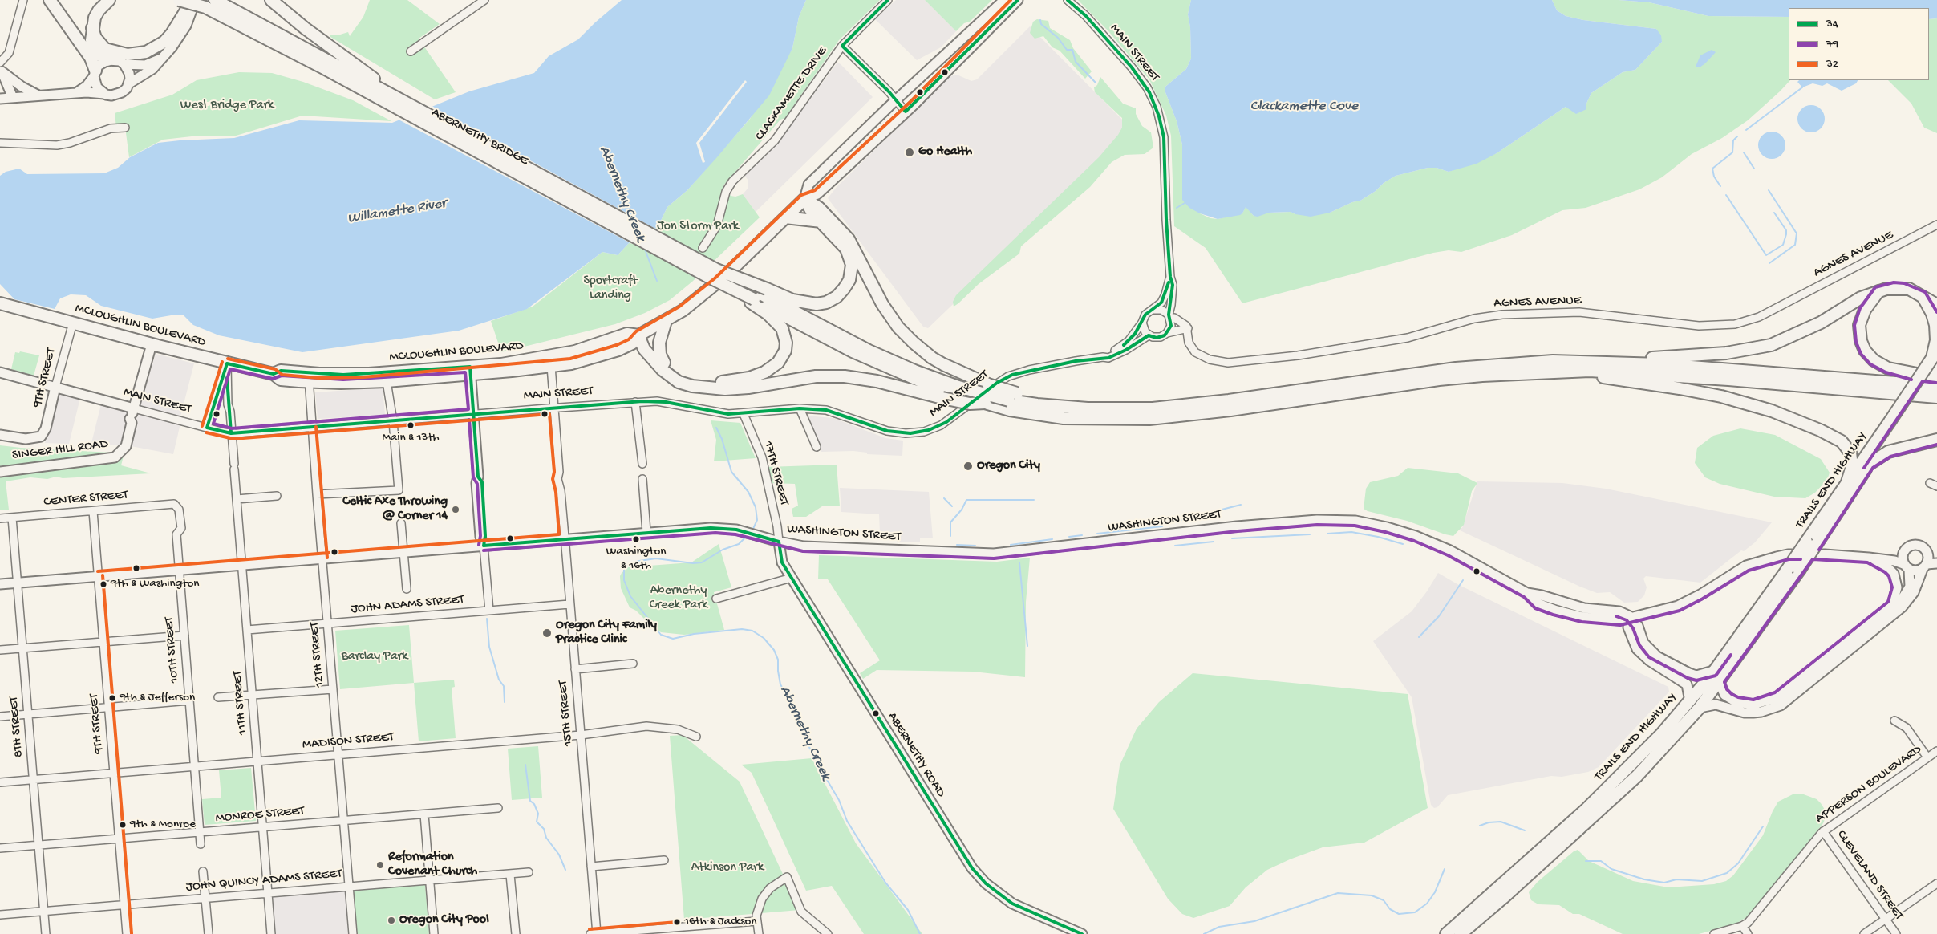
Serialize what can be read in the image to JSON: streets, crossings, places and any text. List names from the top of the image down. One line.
{"streets":{"highway":["ABERNETHY BRIDGE","MCLOUGHLIN BOULEVARD","TRAILS END HIGHWAY"],"main road":["MAIN STREET","9TH STREET","SINGER HILL ROAD","WASHINGTON STREET","ABERNETHY ROAD"],"street":["CLACKAMETTE DRIVE","AGNES AVENUE","17TH STREET","CENTER STREET","JOHN ADAMS STREET","10TH STREET","12TH STREET","11TH STREET","15TH STREET","8TH STREET","MADISON STREET","APPERSON BOULEVARD","MONROE STREET","CLEVELAND STREET","JOHN QUINCY ADAMS STREET"]},"crossings":[["MAIN STREET","9TH STREET"],["MAIN STREET","SINGER HILL ROAD"],["MAIN STREET","17TH STREET"],["MAIN STREET","12TH STREET"],["MAIN STREET","11TH STREET"],["MAIN STREET","15TH STREET"],["MCLOUGHLIN BOULEVARD","9TH STREET"],["MCLOUGHLIN BOULEVARD","12TH STREET"],["MCLOUGHLIN BOULEVARD","11TH STREET"],["MCLOUGHLIN BOULEVARD","15TH STREET"],["9TH STREET","CENTER STREET"],["9TH STREET","WASHINGTON STREET"],["9TH STREET","MADISON STREET"],["9TH STREET","MONROE STREET"],["9TH STREET","JOHN QUINCY ADAMS STREET"],["17TH STREET","WASHINGTON STREET"],["17TH STREET","ABERNETHY ROAD"],["CENTER STREET","10TH STREET"],["CENTER STREET","8TH STREET"],["WASHINGTON STREET","10TH STREET"],["WASHINGTON STREET","12TH STREET"],["WASHINGTON STREET","11TH STREET"],["WASHINGTON STREET","15TH STREET"],["WASHINGTON STREET","8TH STREET"],["WASHINGTON STREET","ABERNETHY ROAD"],["JOHN ADAMS STREET","12TH STREET"],["JOHN ADAMS STREET","11TH STREET"],["JOHN ADAMS STREET","15TH STREET"],["10TH STREET","MADISON STREET"],["10TH STREET","MONROE STREET"],["12TH STREET","MADISON STREET"],["12TH STREET","MONROE STREET"],["12TH STREET","JOHN QUINCY ADAMS STREET"],["11TH STREET","MADISON STREET"],["11TH STREET","MONROE STREET"],["11TH STREET","JOHN QUINCY ADAMS STREET"],["15TH STREET","MADISON STREET"],["8TH STREET","MADISON STREET"],["8TH STREET","MONROE STREET"],["8TH STREET","JOHN QUINCY ADAMS STREET"],["APPERSON BOULEVARD","CLEVELAND STREET"]],"water":["Clackamette Cove","Abernethy Creek","Willamette River"],"parks":["West Bridge Park","Jon Storm Park","Sportcraft Landing","Abernethy Creek Park","Barclay Park","Atkinson Park"],"places":["Go Health","Main & 13th","Oregon City","Celtic Axe Throwing @ Corner 14","Washington & 16th","9th & Washington","Oregon City Family Practice Clinic","9th & Jefferson","9th & Monroe","Reformation Covenant Church","Oregon City Pool","16th & Jackson"],"lines":["transit line 34","transit line 32","transit line 79"],"legend":["34","79","32"]}
